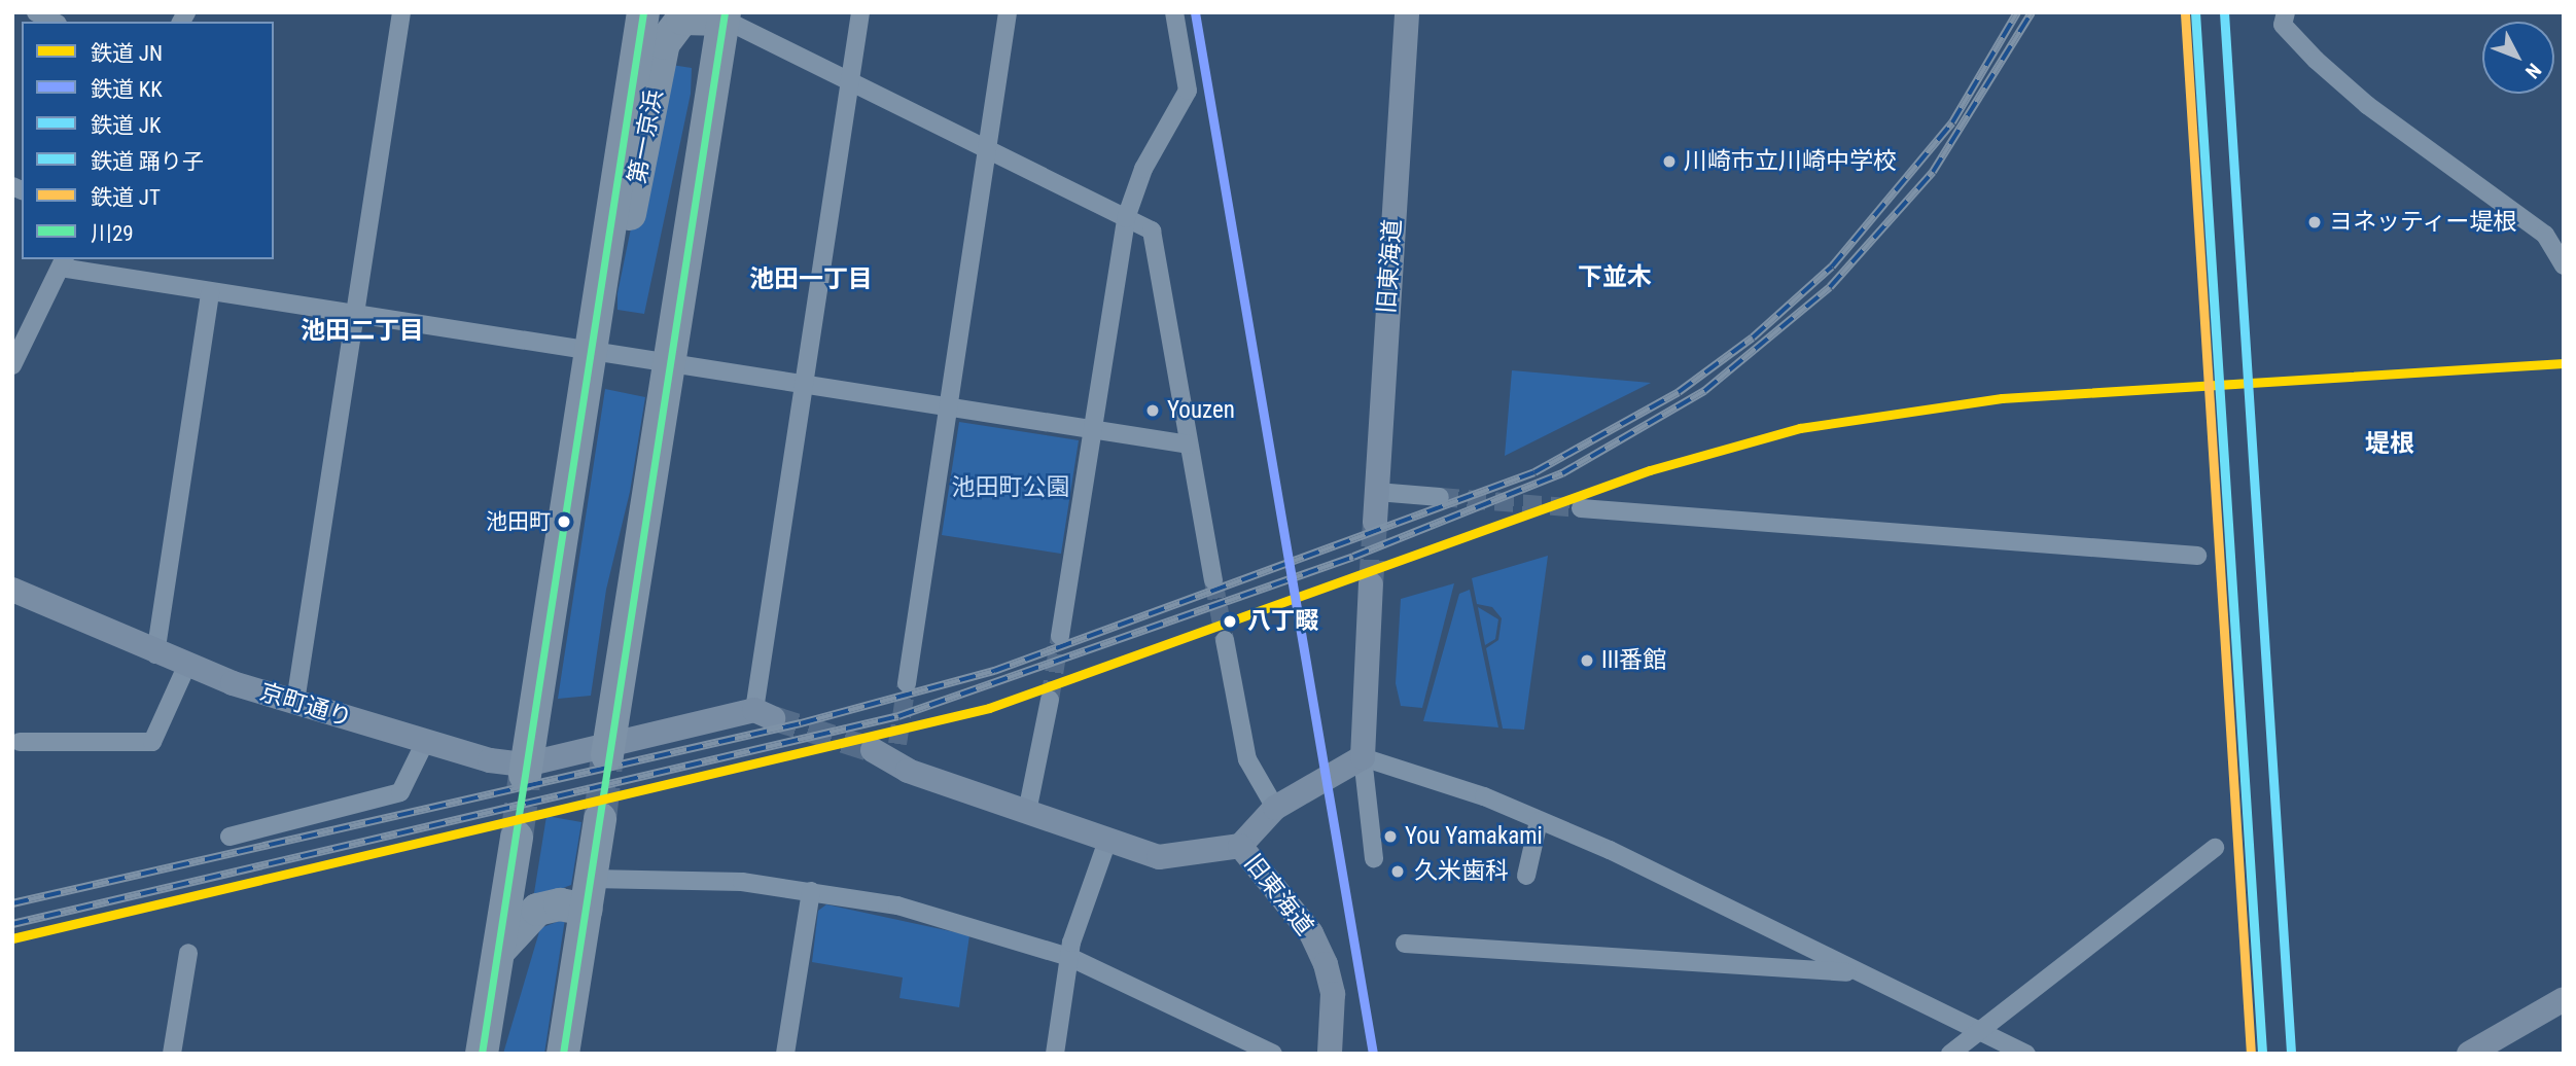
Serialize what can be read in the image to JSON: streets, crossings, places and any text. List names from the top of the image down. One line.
{"streets":{"highway":["第一京浜"],"street":["旧東海道","京町通り"]},"crossings":[["第一京浜","京町通り"]],"districts":["下並木","池田一丁目","池田二丁目","堤根"],"parks":["池田町公園"],"places":["川崎市立川崎中学校","ヨネッティー堤根","Youzen","池田町","八丁畷","III番館","You Yamakami","久米歯科"],"lines":["rail line KK","rail line JK","rail line 踊り子","transit line 川29","rail line JT","rail line JN"],"legend":["鉄道 JN","鉄道 KK","鉄道 JK","鉄道 踊り子","鉄道 JT","川29"],"north":"bottom right"}
